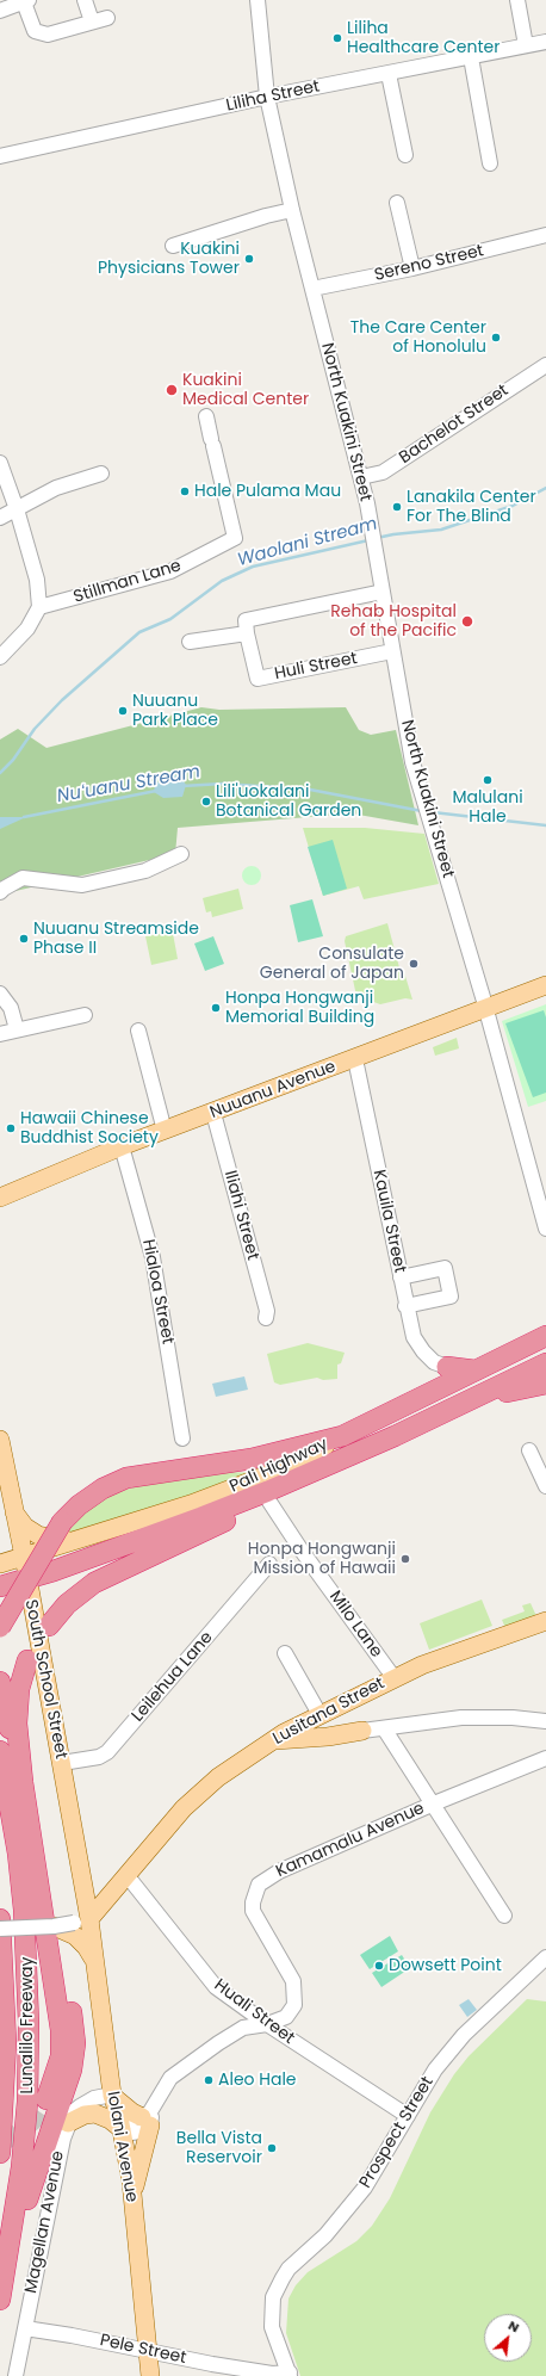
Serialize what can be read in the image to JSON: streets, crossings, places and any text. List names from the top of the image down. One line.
{"streets":{"highway":["Pali Highway","Lunalilo Freeway"],"main road":["Nuuanu Avenue","South School Street","Lusitana Street","Iolani Avenue"],"street":["Liliha Street","Sereno Street","North Kuakini Street","Bachelot Street","Stillman Lane","Huli Street","Iliahi Street","Kauila Street","Hialoa Street","Milo Lane","Leilehua Lane","Kamamalu Avenue","Huali Street","Prospect Street","Magellan Avenue","Pele Street"]},"crossings":[["Liliha Street","North Kuakini Street"],["Sereno Street","North Kuakini Street"],["North Kuakini Street","Bachelot Street"],["North Kuakini Street","Huli Street"],["North Kuakini Street","Nuuanu Avenue"],["Nuuanu Avenue","Iliahi Street"],["Nuuanu Avenue","Kauila Street"],["Nuuanu Avenue","Hialoa Street"],["Pali Highway","South School Street"],["Milo Lane","Lusitana Street"],["Leilehua Lane","South School Street"],["South School Street","Lusitana Street"],["South School Street","Iolani Avenue"],["Lusitana Street","Huali Street"],["Lusitana Street","Iolani Avenue"],["Kamamalu Avenue","Huali Street"],["Huali Street","Prospect Street"],["Prospect Street","Pele Street"],["Iolani Avenue","Magellan Avenue"],["Iolani Avenue","Pele Street"],["Magellan Avenue","Pele Street"]],"water":["Waolani Stream","Nuʻuanu Stream"],"places":["Liliha Healthcare Center","Kuakini Physicians Tower","The Care Center of Honolulu","Kuakini Medical Center","Hale Pulama Mau","Lanakila Center For The Blind","Rehab Hospital of the Pacific","Nuuanu Park Place","Malulani Hale","Lili'uokalani Botanical Garden","Nuuanu Streamside Phase II","Consulate General of Japan","Honpa Hongwanji Memorial Building","Hawaii Chinese Buddhist Society","Honpa Hongwanji Mission of Hawaii","Dowsett Point","Aleo Hale","Bella Vista Reservoir"],"north":"top right"}
